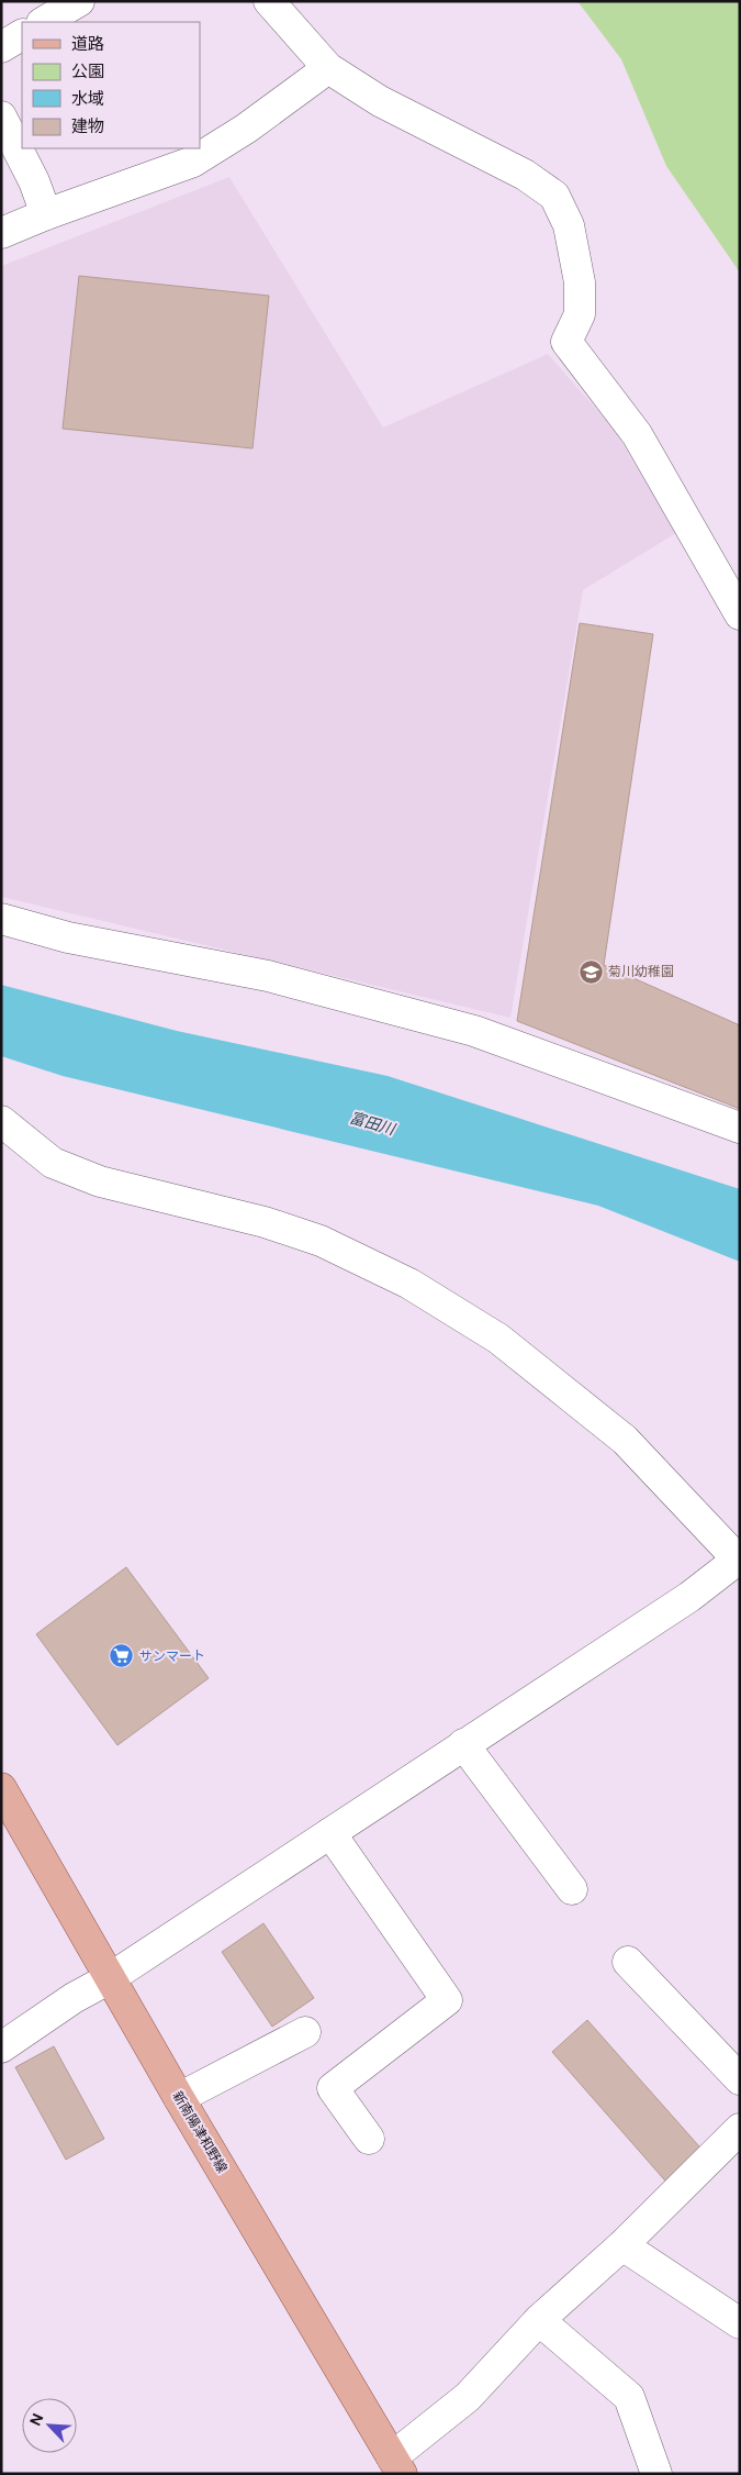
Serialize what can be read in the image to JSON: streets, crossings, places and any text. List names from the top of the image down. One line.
{"streets":{"main road":["新南陽津和野線"]},"water":["富田川"],"places":{"school or university":["菊川幼稚園"],"supermarket":["サンマート"]},"legend":["道路","公園","水域","建物"],"north":"top left"}
